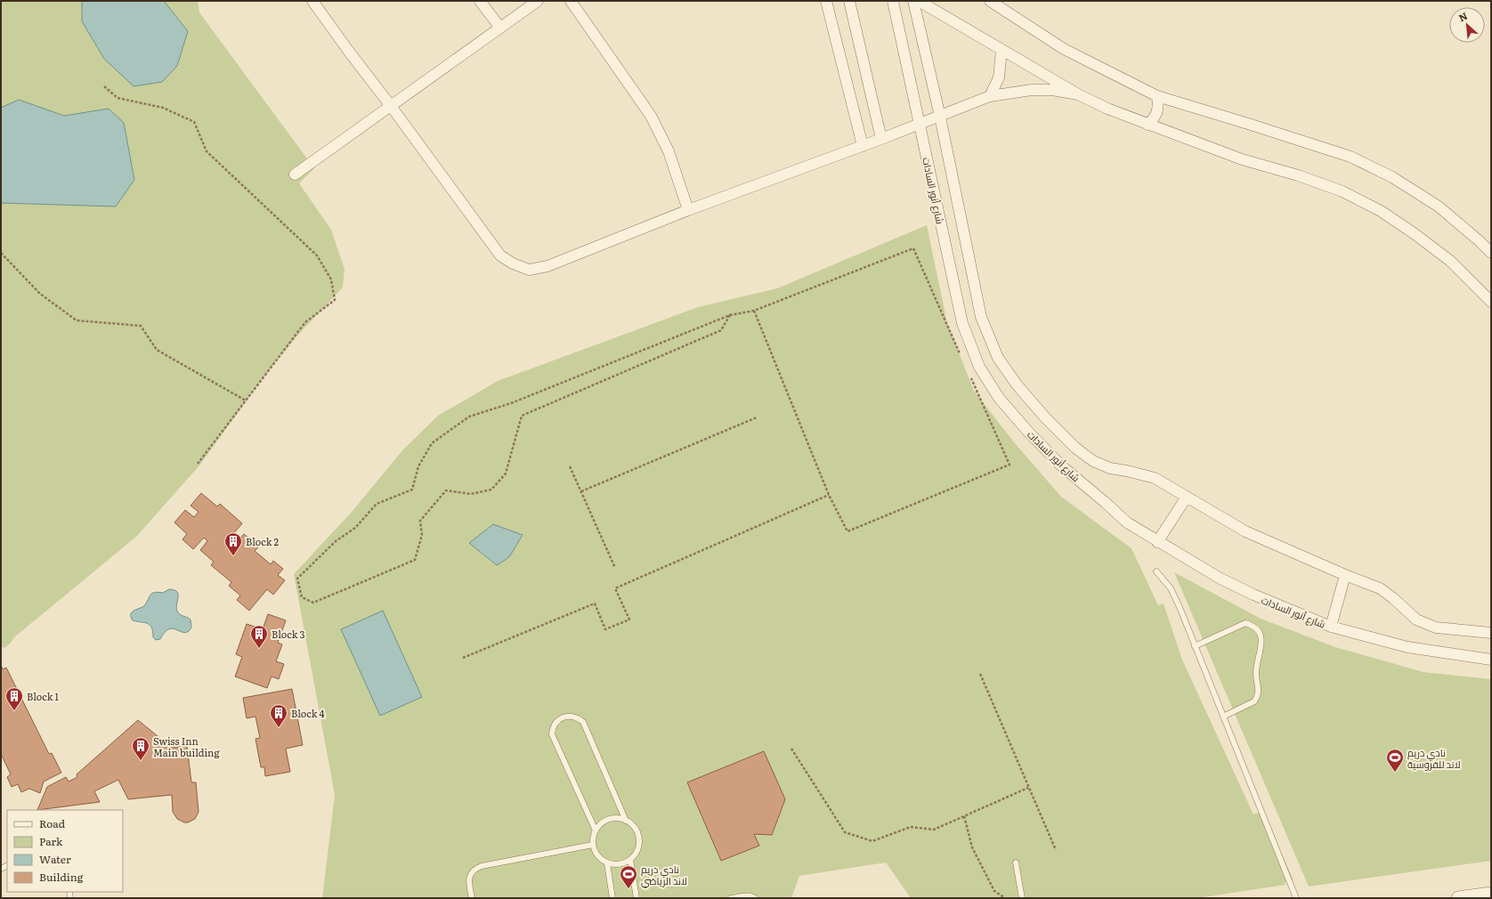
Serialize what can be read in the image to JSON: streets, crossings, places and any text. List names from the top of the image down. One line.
{"streets":{"street":["شارع أنور السادات"]},"places":{"building":["Block 2","Block 3","Block 1","Block 4","Swiss Inn Main building"],"sports":["نادي دريم لاند للفروسية","نادي دريم لاند الرياضي"]},"legend":["Road","Park","Water","Building"],"north":"top left"}
